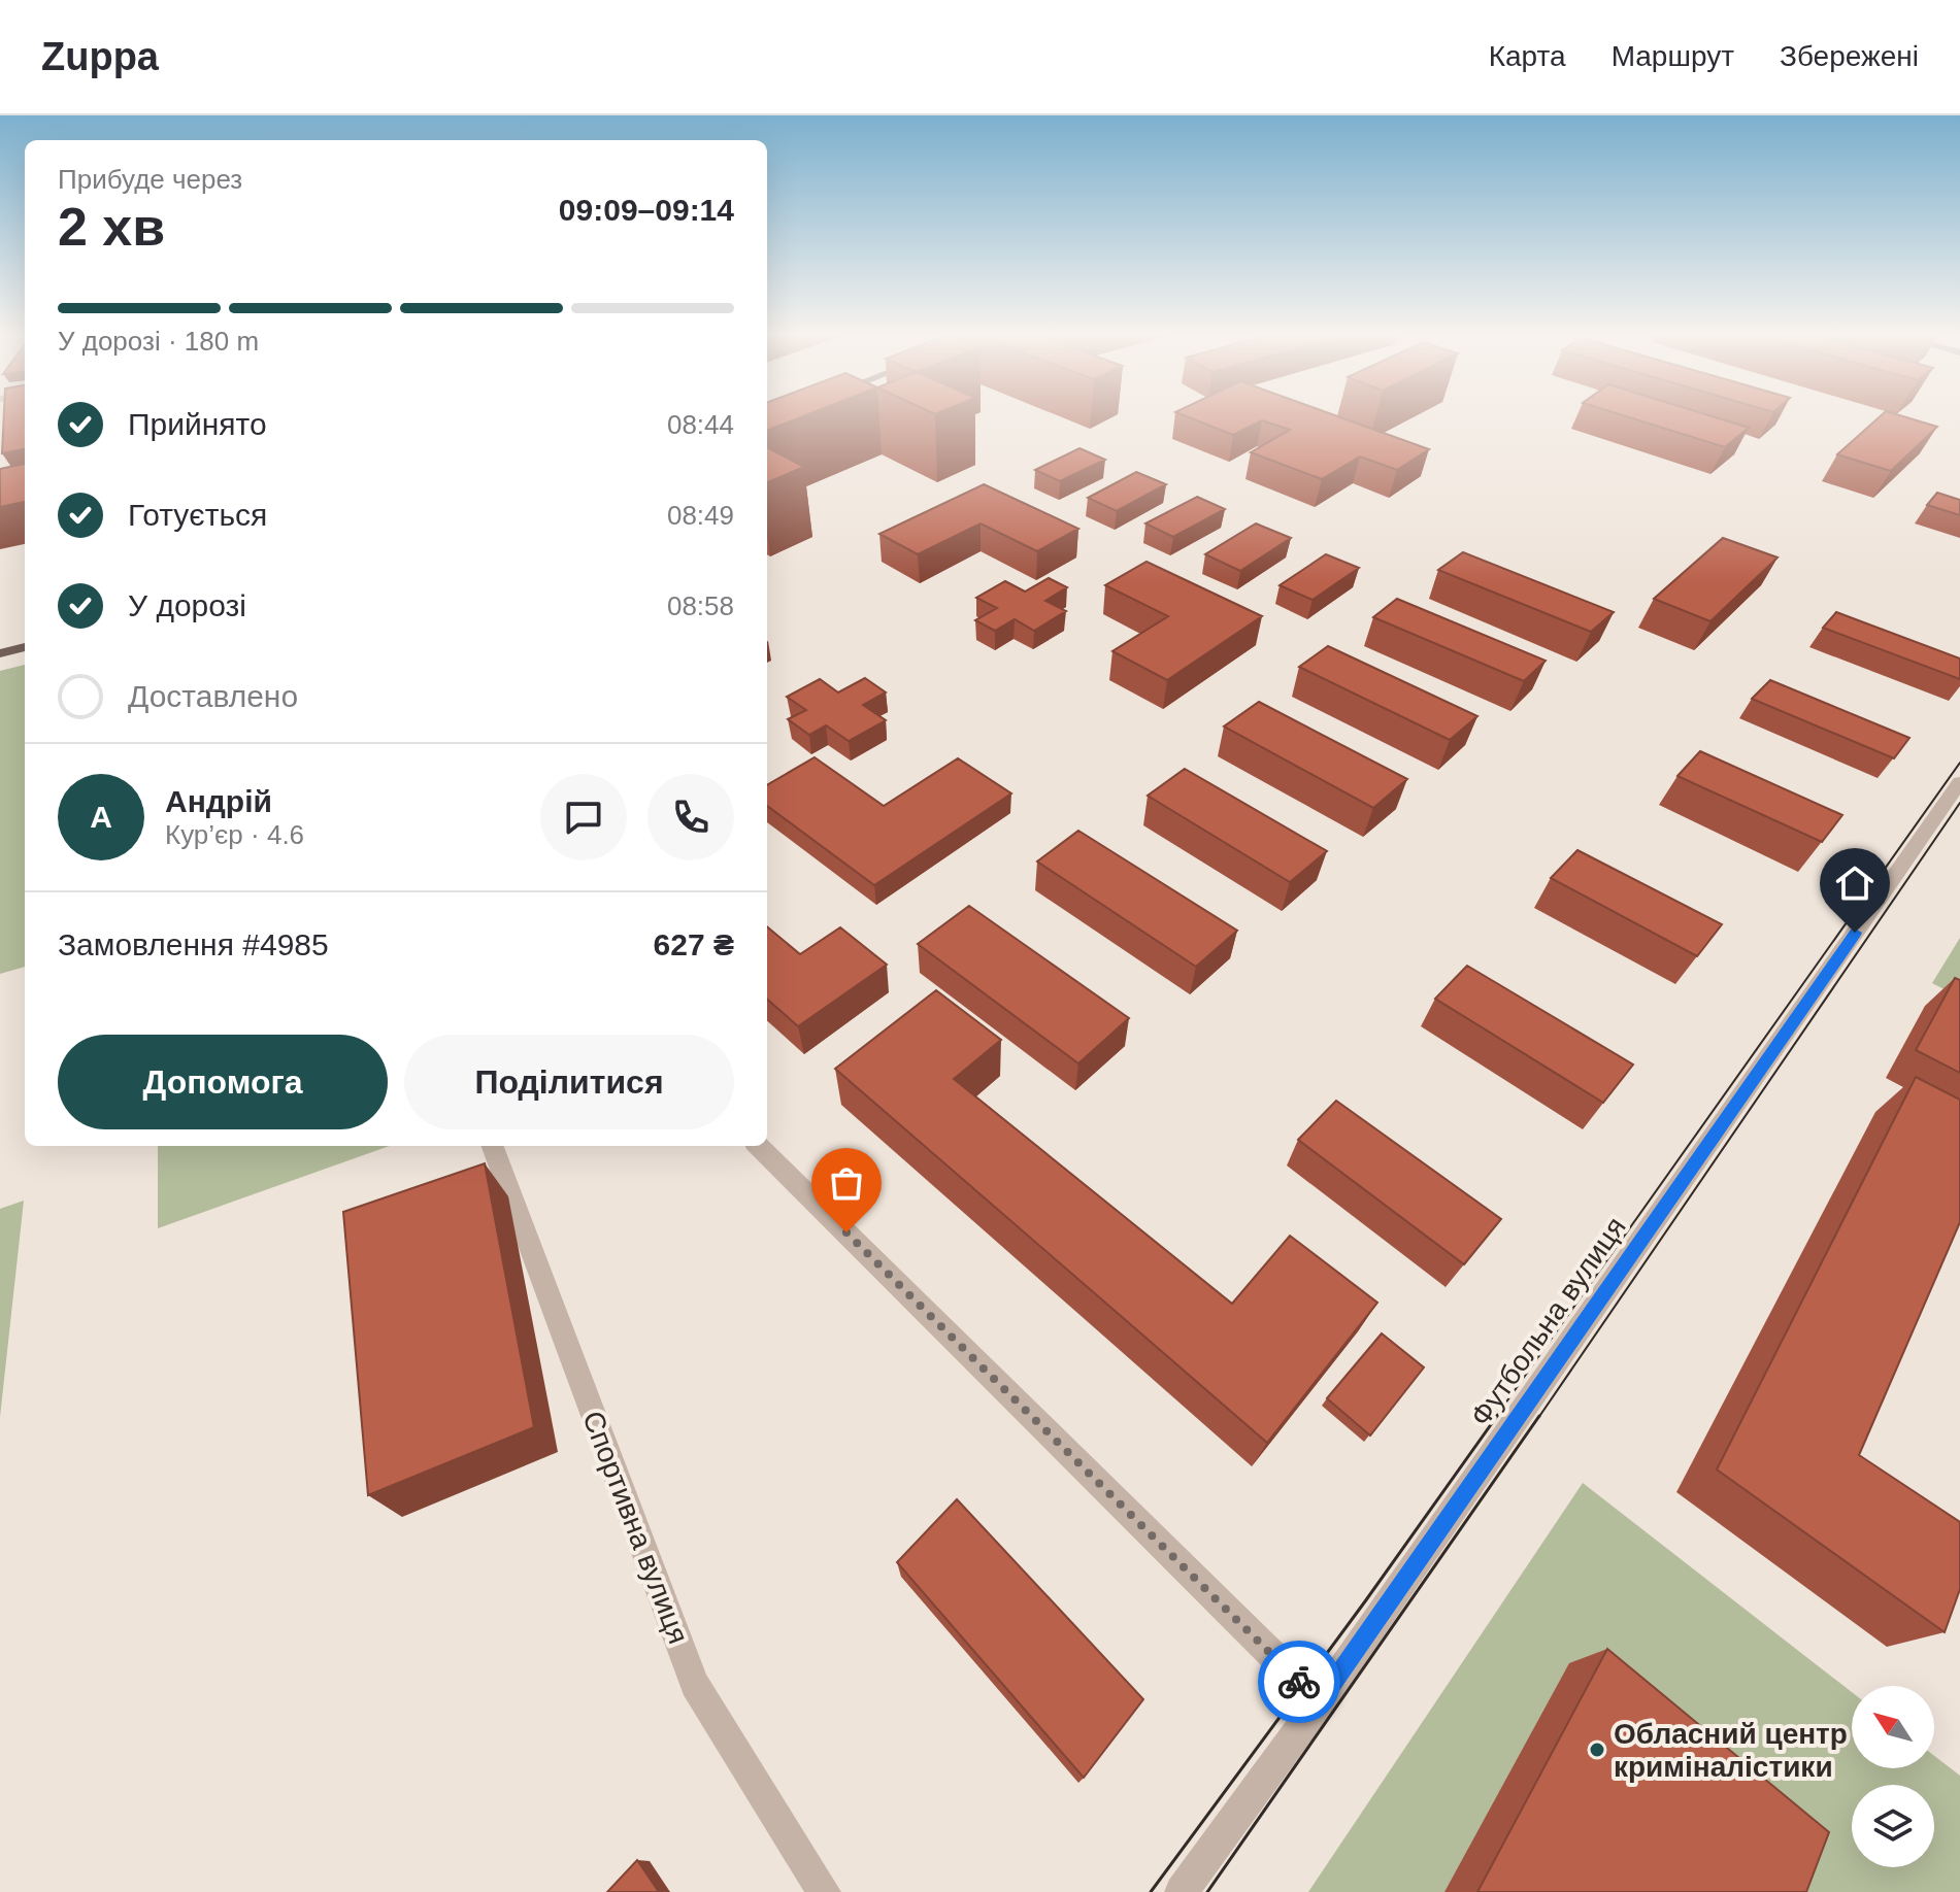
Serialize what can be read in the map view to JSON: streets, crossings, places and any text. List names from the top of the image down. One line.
{"streets":{"street":["Футбольна вулиця","Спортивна вулиця"]},"places":["Обласний центр криміналістики"],"north":"top left","page":{"header":"Zuppa","nav":["Карта","Маршрут","Збережені"],"heading":["2 хв","Прибуде через","09:09–09:14"],"panel":["Андрій","Кур’єр · 4.6","Замовлення #4985","627 ₴"],"bar":"У дорозі · 180 m","list":[["Прийнято","08:44"],["Готується","08:49"],["У дорозі","08:58"],"Доставлено"],"round":"А","buttons":["Допомога","Поділитися"]}}
